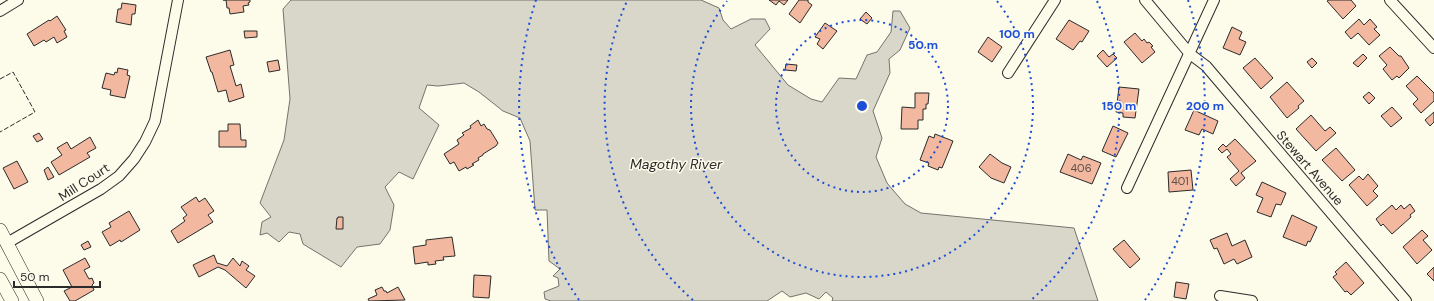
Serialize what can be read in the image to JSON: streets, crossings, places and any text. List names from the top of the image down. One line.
{"streets":{"street":["Stewart Avenue","Mill Court"]},"water":["Magothy River"],"house_numbers":["406","401"],"scale_bar":"50 m","rings":["100 m","50 m","150 m","200 m"]}
